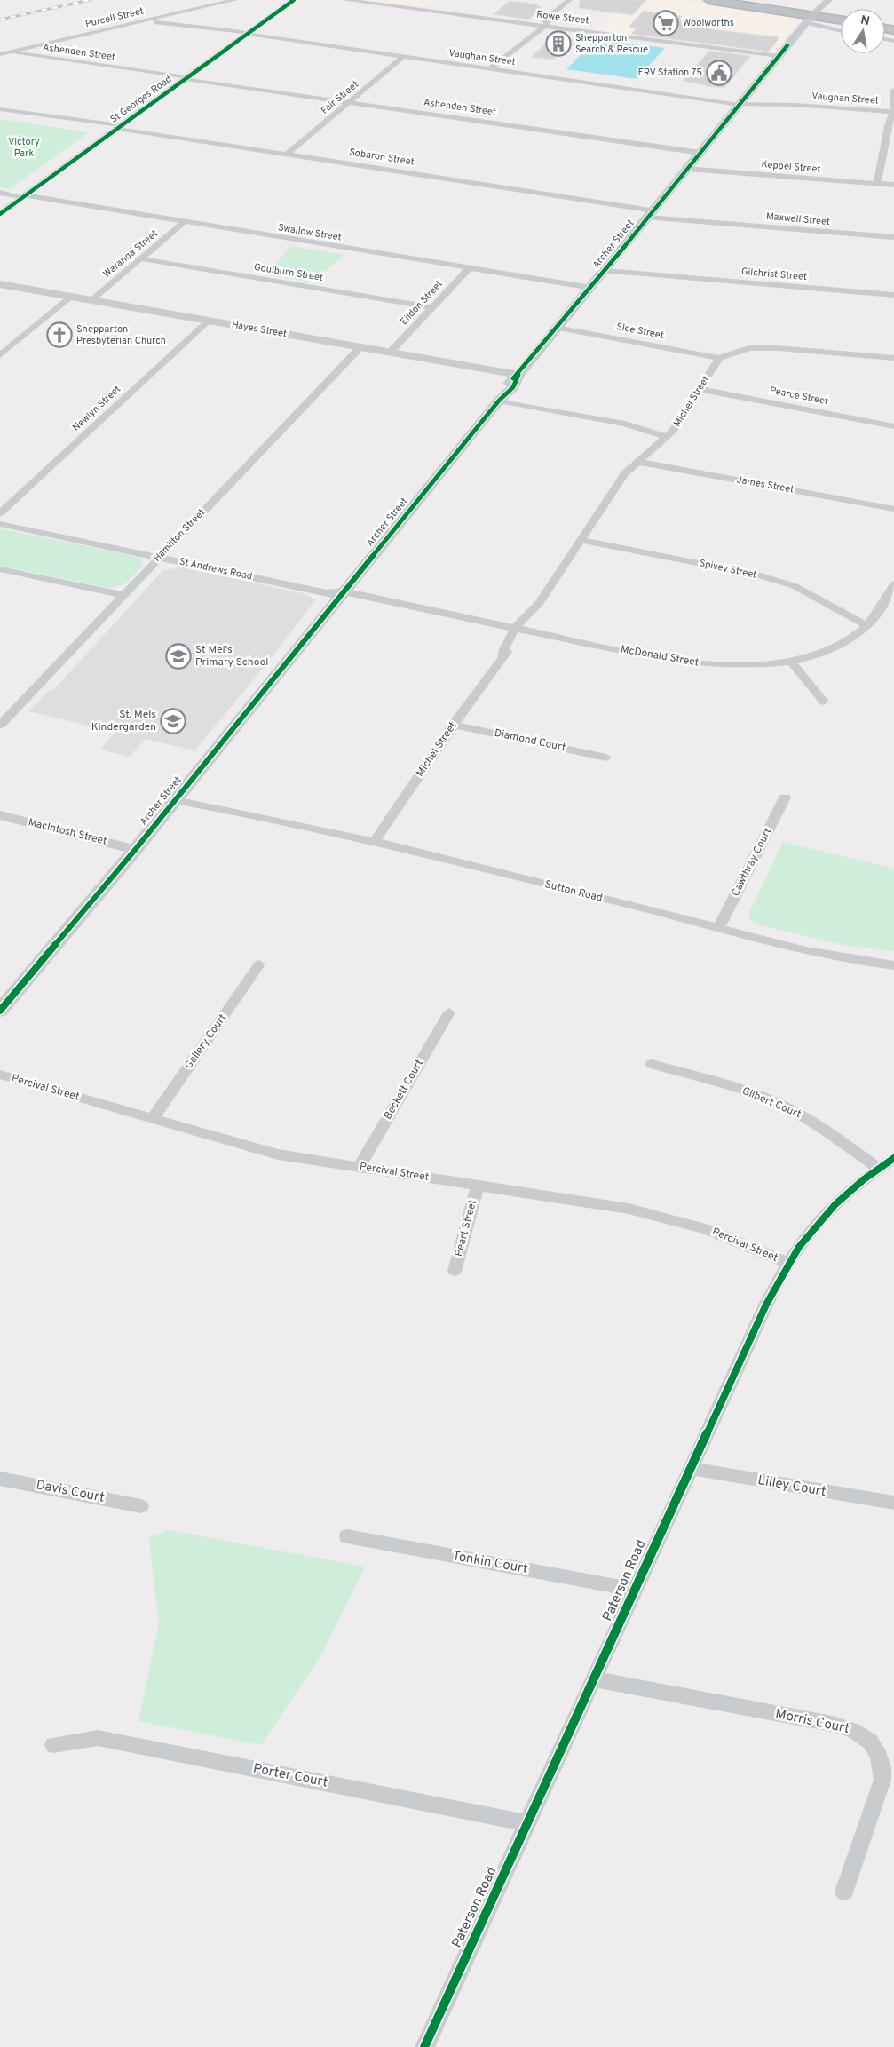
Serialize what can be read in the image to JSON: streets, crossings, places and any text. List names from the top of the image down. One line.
{"streets":{"main road":["Archer Street"],"street":["Purcell Street","Rowe Street","Ashenden Street","Vaughan Street","Fair Street","St Georges Road","Sobaron Street","Keppel Street","Maxwell Street","Swallow Street","Waranga Street","Goulburn Street","Gilchrist Street","Eildon Street","Hayes Street","Slee Street","Pearce Street","Michel Street","Newlyn Street","James Street","Hamilton Street","St Andrews Road","Spivey Street","McDonald Street","Diamond Court","MacIntosh Street","Cawthray Court","Sutton Road","Gallery Court","Percival Street","Beckett Court","Gilbert Court","Peart Street","Lilley Court","Davis Court","Tonkin Court","Paterson Road","Morris Court","Porter Court"]},"crossings":[["Purcell Street","Ashenden Street"],["Purcell Street","Vaughan Street"],["Rowe Street","Archer Street"],["Ashenden Street","Fair Street"],["Ashenden Street","St Georges Road"],["Ashenden Street","Archer Street"],["Vaughan Street","Fair Street"],["Vaughan Street","St Georges Road"],["Vaughan Street","Archer Street"],["Fair Street","Sobaron Street"],["St Georges Road","Sobaron Street"],["St Georges Road","Swallow Street"],["Sobaron Street","Maxwell Street"],["Sobaron Street","Archer Street"],["Keppel Street","Archer Street"],["Maxwell Street","Archer Street"],["Swallow Street","Archer Street"],["Swallow Street","Waranga Street"],["Swallow Street","Eildon Street"],["Archer Street","Gilchrist Street"],["Archer Street","Hayes Street"],["Archer Street","Slee Street"],["Archer Street","St Andrews Road"],["Archer Street","McDonald Street"],["Archer Street","MacIntosh Street"],["Archer Street","Sutton Road"],["Waranga Street","Goulburn Street"],["Waranga Street","Hayes Street"],["Goulburn Street","Eildon Street"],["Eildon Street","Hayes Street"],["Hayes Street","Newlyn Street"],["Hayes Street","Hamilton Street"],["Slee Street","Michel Street"],["Pearce Street","Michel Street"],["Michel Street","James Street"],["Michel Street","Spivey Street"],["Michel Street","McDonald Street"],["Michel Street","Diamond Court"],["Michel Street","Sutton Road"],["Hamilton Street","St Andrews Road"],["St Andrews Road","McDonald Street"],["Spivey Street","McDonald Street"],["Cawthray Court","Sutton Road"],["Gallery Court","Percival Street"],["Percival Street","Beckett Court"],["Percival Street","Peart Street"],["Percival Street","Paterson Road"],["Gilbert Court","Paterson Road"],["Lilley Court","Paterson Road"],["Tonkin Court","Paterson Road"],["Paterson Road","Morris Court"],["Paterson Road","Porter Court"]],"parks":["Victory Park"],"places":{"supermarket":["Woolworths"],"building":["Shepparton Search & Rescue"],"public building":["FRV Station 75"],"church":["Shepparton Presbyterian Church"],"school or university":["St Mel's Primary School","St. Mels Kindergarden"]},"north":"top"}
